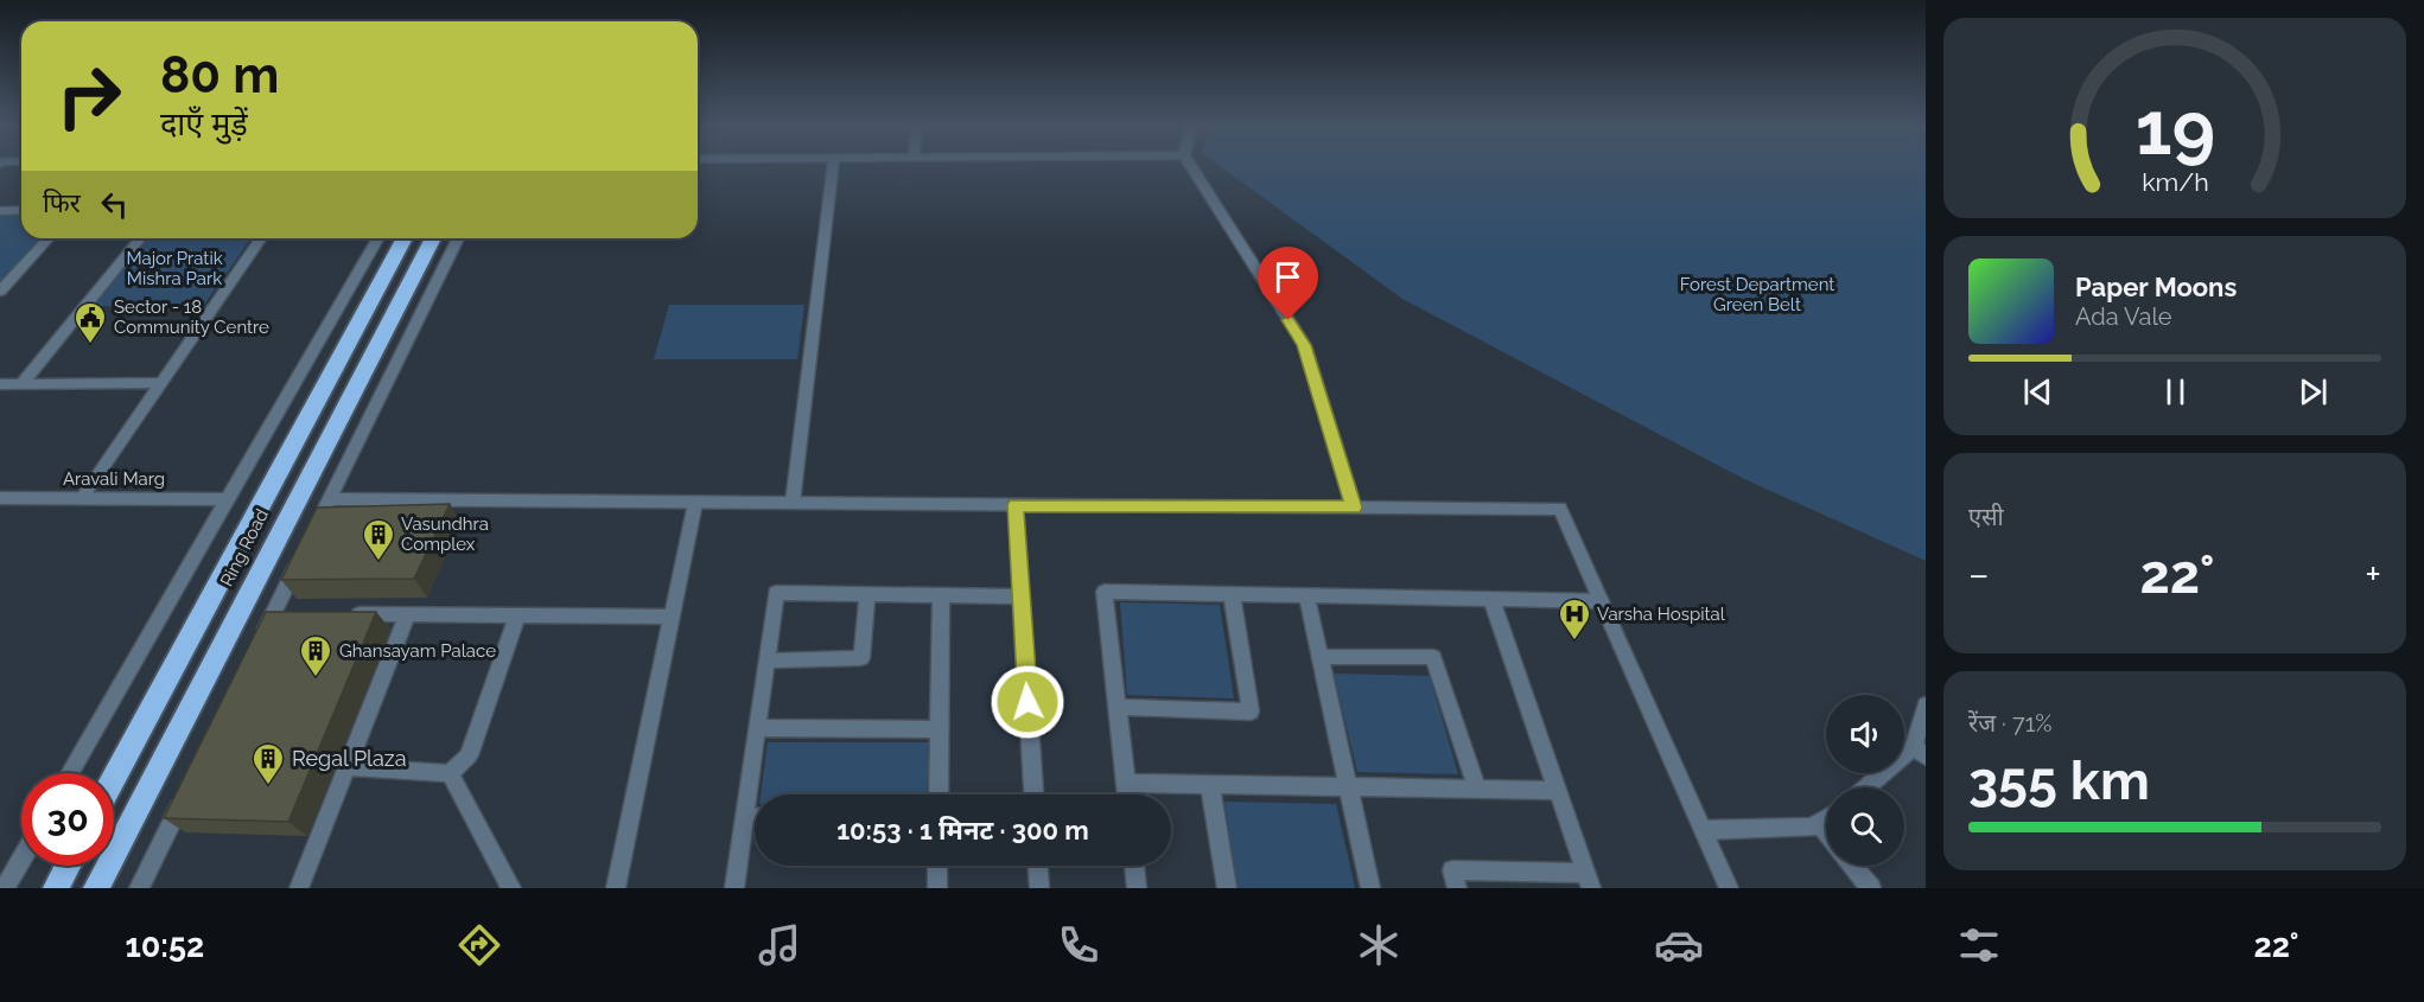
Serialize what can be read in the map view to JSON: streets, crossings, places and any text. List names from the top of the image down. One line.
{"streets":{"highway":["Ring Road"],"street":["Aravali Marg"]},"parks":["Major Pratik Mishra Park","Forest Department Green Belt"],"places":{"public building":["Sector - 18 Community Centre"],"building":["Vasundhra Complex","Ghansayam Palace","Regal Plaza"],"hospital":["Varsha Hospital"]},"page":{"turn":["80 m","दाएँ मुड़ें"],"then":"फिर","song":["Paper Moons","Ada Vale"],"tile":["एसी",["रेंज · 71%","355 km"]],"heat":["−","22°","+"],"limit":"30","trip":"10:53 · 1 मिनट · 300 m","tabs":["10:52","22°"],"gauge":["19","km/h"]}}
